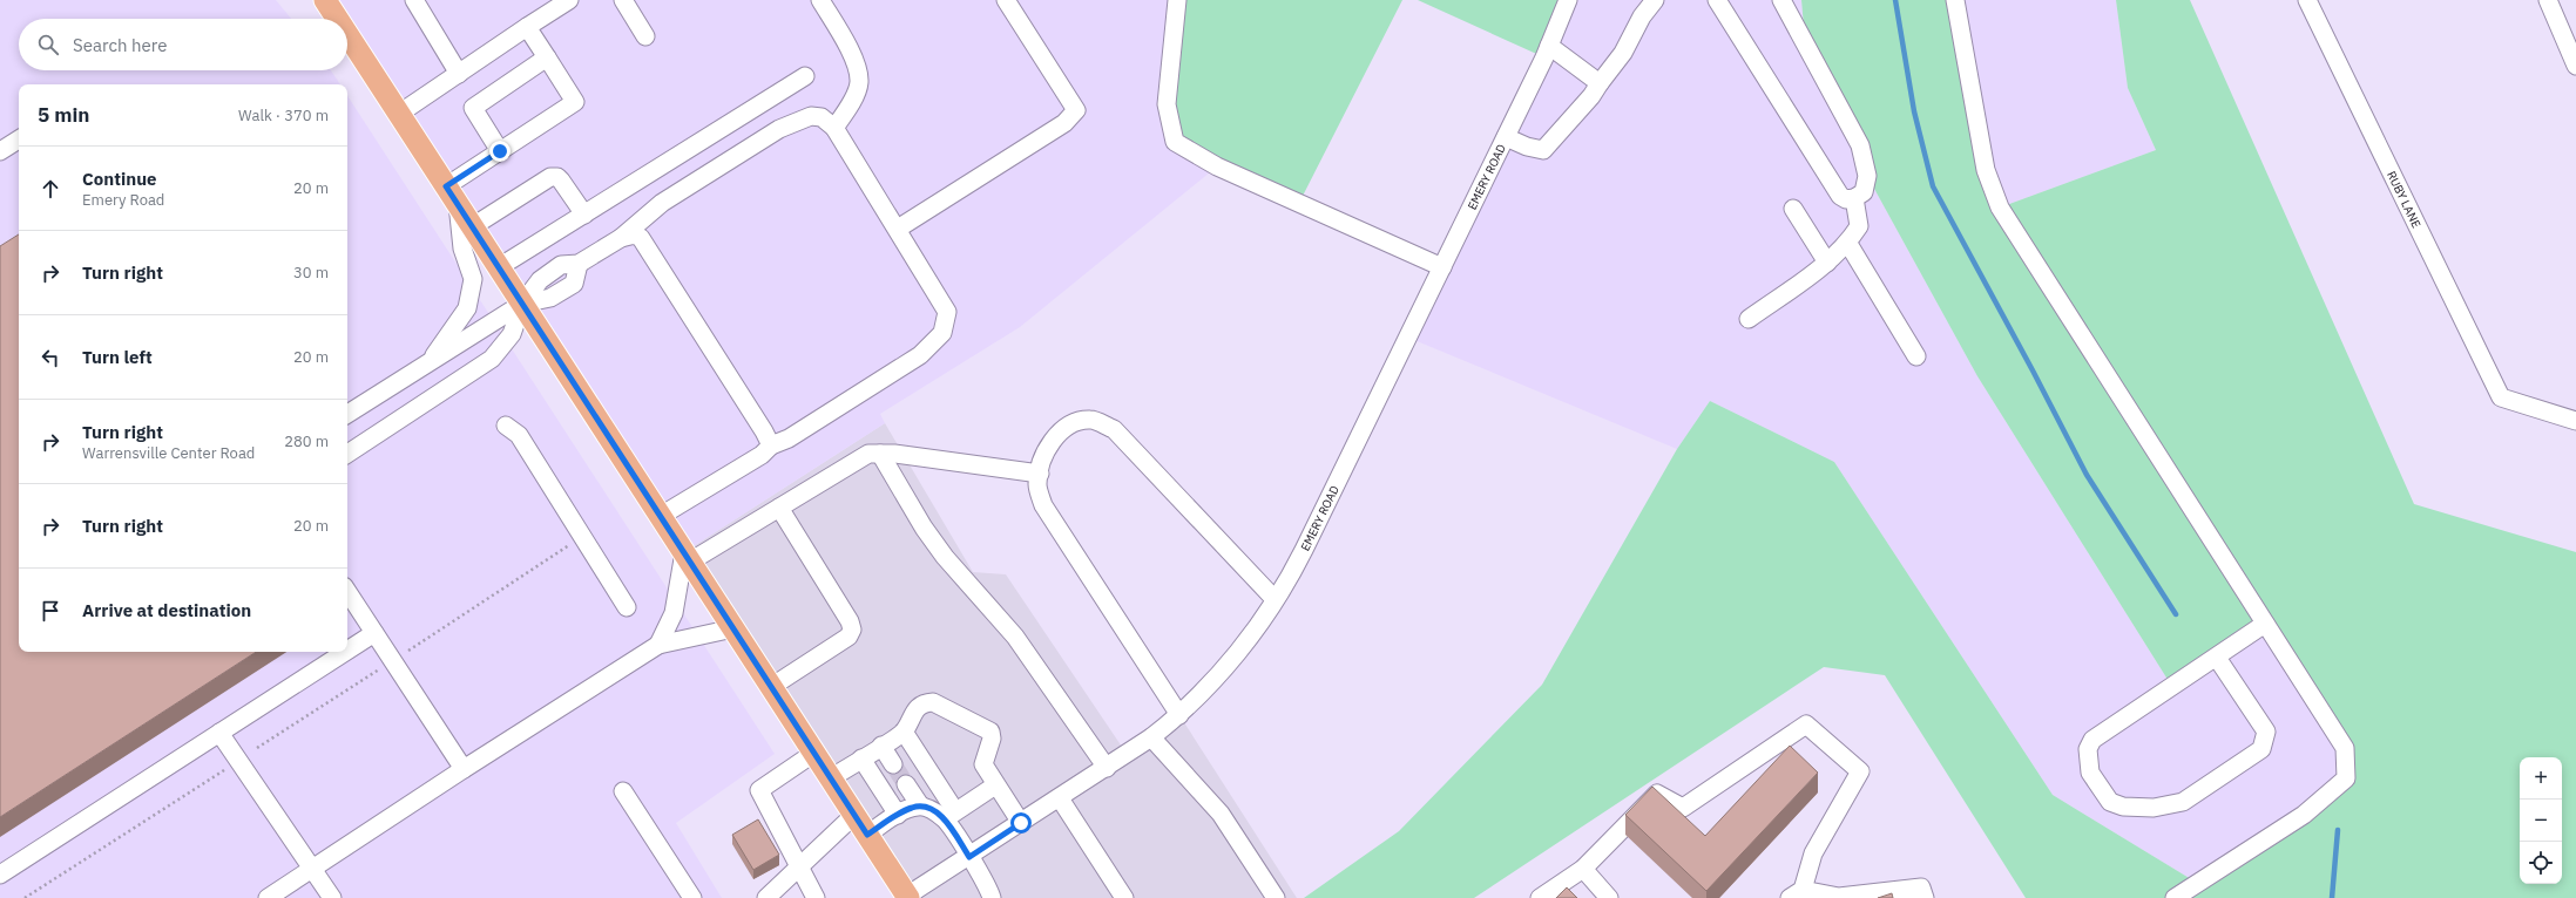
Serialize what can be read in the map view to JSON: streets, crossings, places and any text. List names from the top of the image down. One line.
{"streets":{"street":["EMERY ROAD","RUBY LANE"]},"page":{"search":"Search here","heading":["5 min","Walk · 370 m"],"list":[["Continue","Emery Road","20 m"],["Turn right","30 m"],["Turn left","20 m"],["Turn right","Warrensville Center Road","280 m"],["Turn right","20 m"],"Arrive at destination"],"map_buttons":["+","−"]}}
